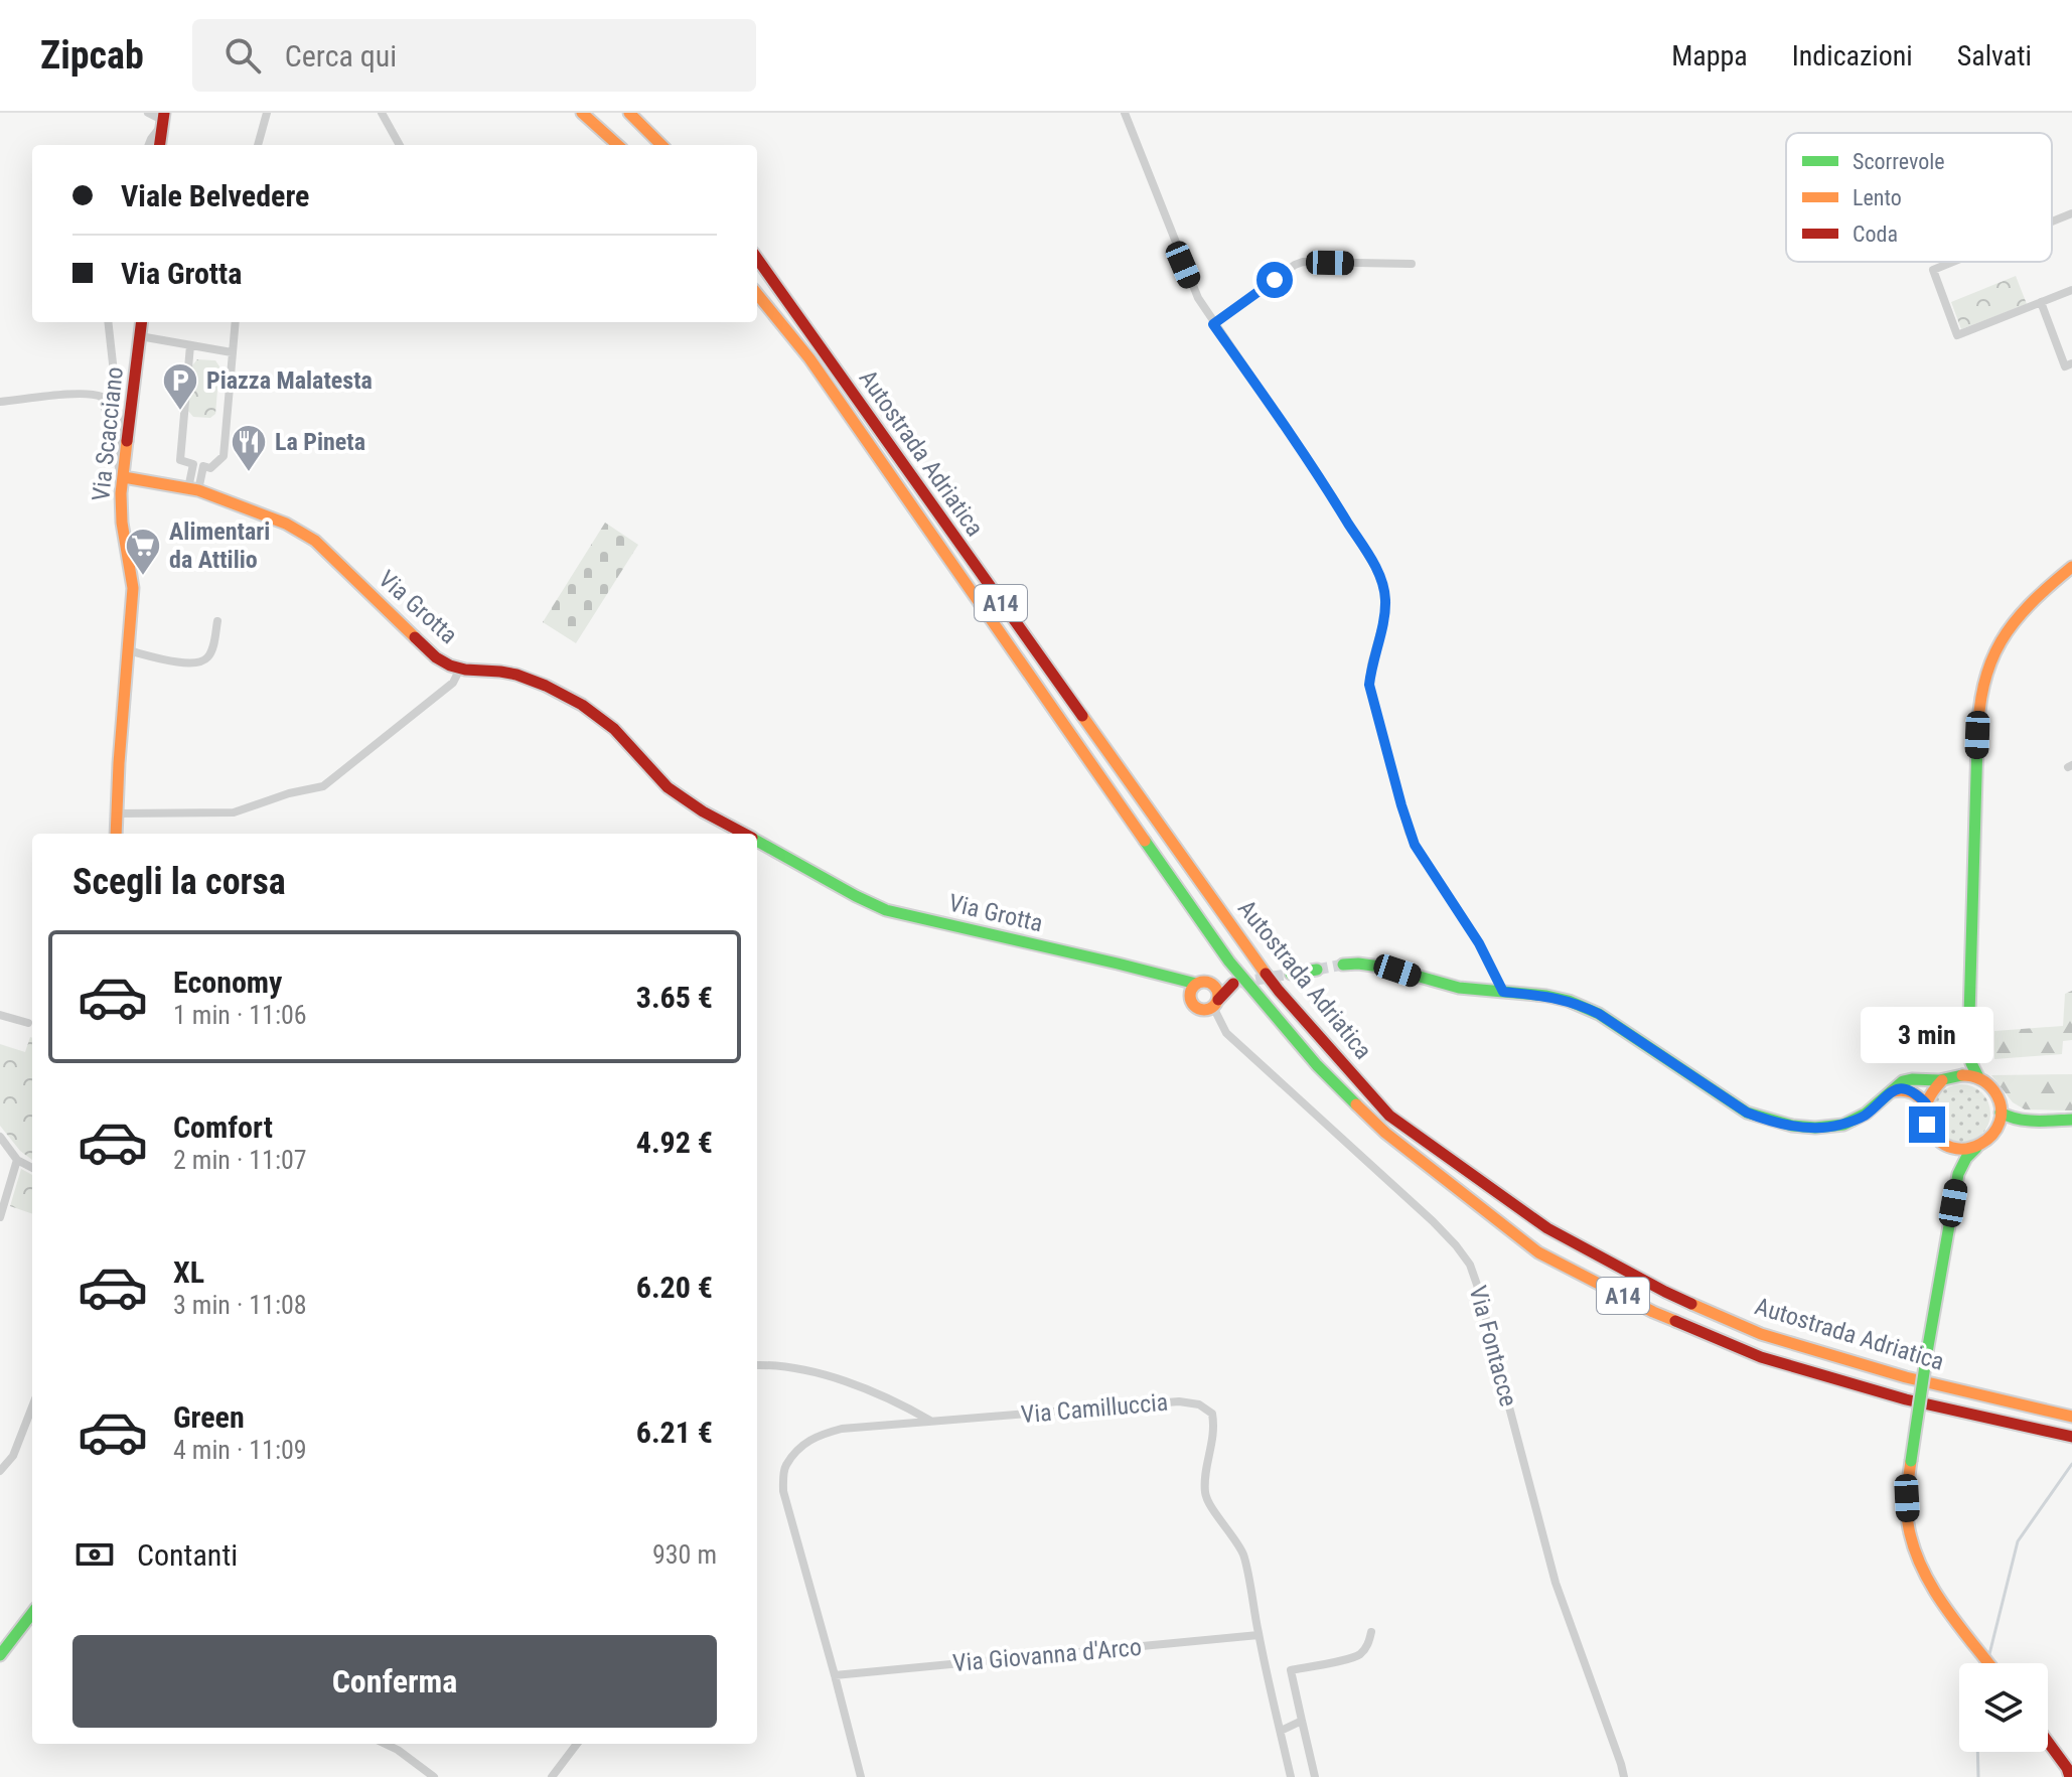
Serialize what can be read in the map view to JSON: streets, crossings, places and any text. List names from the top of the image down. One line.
{"streets":{"main road":["Via Scacciano","Autostrada Adriatica","A14","Via Grotta"],"street":["Via Fontacce","Via Camilluccia","Via Giovanna d'Arco"]},"crossings":[["Via Scacciano","Via Grotta"],["Via Grotta","Via Fontacce"],["Via Camilluccia","Via Giovanna d'Arco"]],"places":{"parking":["Piazza Malatesta"],"restaurant":["La Pineta"],"supermarket":["Alimentari da Attilio"]},"legend":["Scorrevole","Lento","Coda"],"page":{"header":"Zipcab","search":"Cerca qui","nav":["Mappa","Indicazioni","Salvati"],"banner":["Viale Belvedere","Via Grotta"],"heading":"Scegli la corsa","list":[{"name":"Economy","note":"1 min · 11:06","value":"3.65 €"},{"name":"Comfort","note":"2 min · 11:07","value":"4.92 €"},{"name":"XL","note":"3 min · 11:08","value":"6.20 €"},{"name":"Green","note":"4 min · 11:09","value":"6.21 €"}],"bubble":"3 min","pay":["Contanti","930 m"],"buttons":"Conferma"}}
